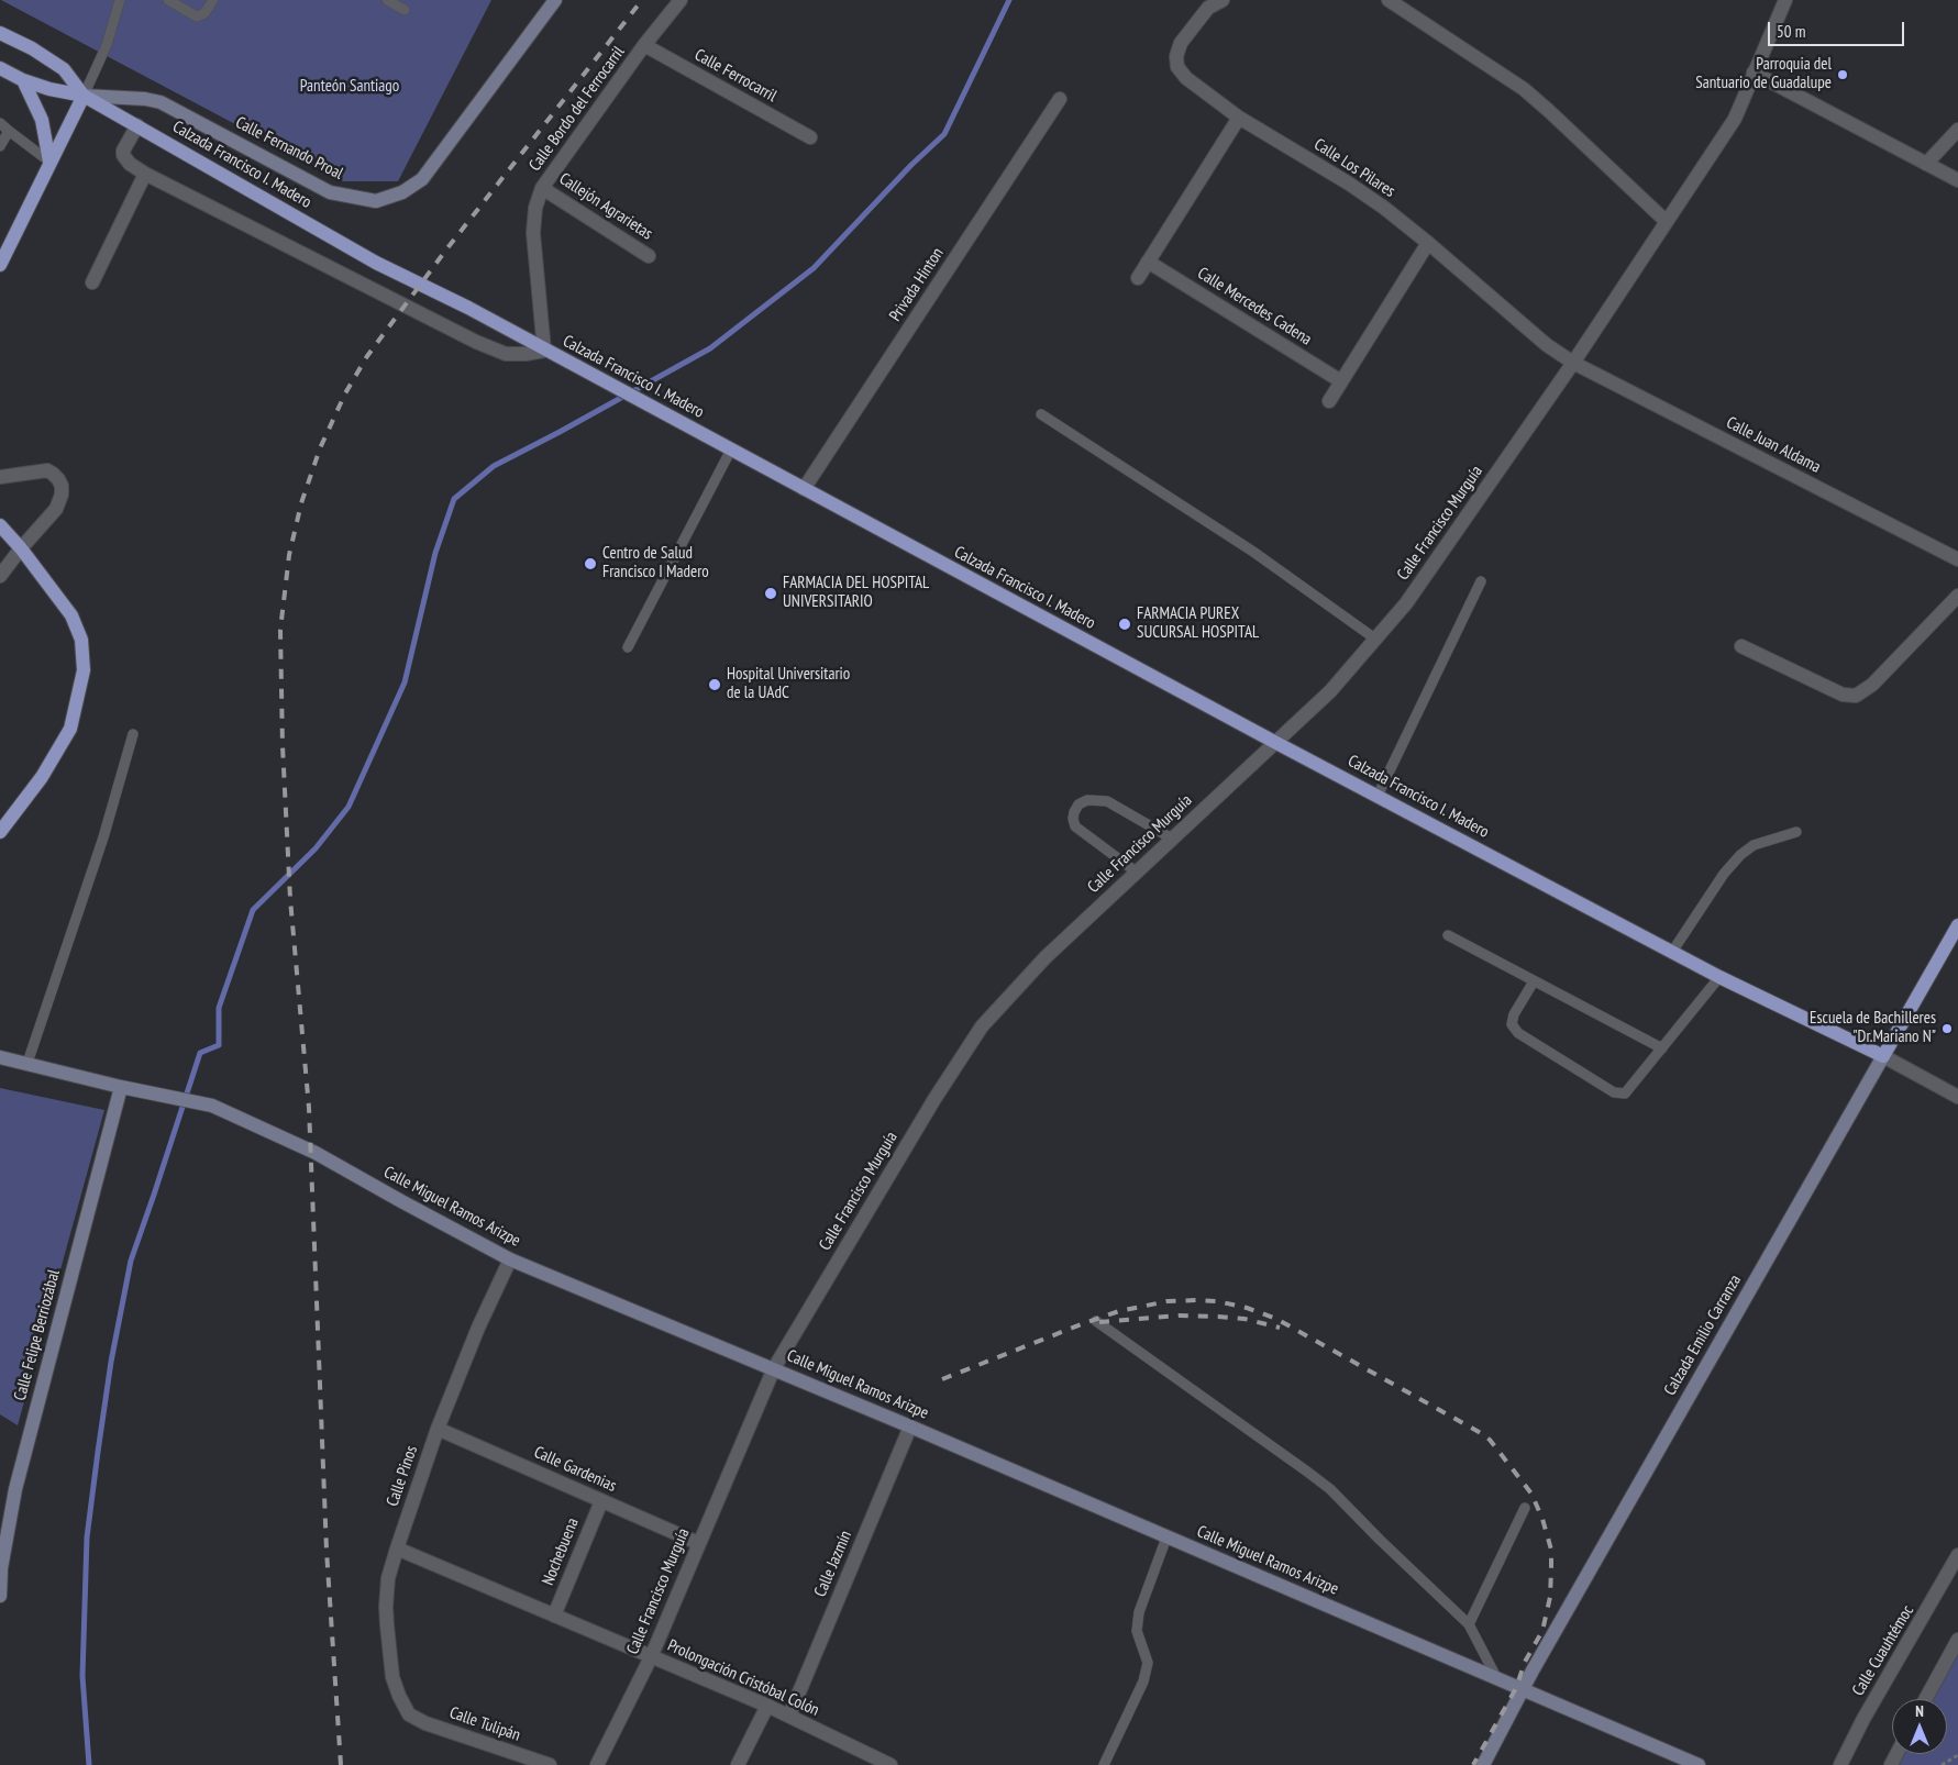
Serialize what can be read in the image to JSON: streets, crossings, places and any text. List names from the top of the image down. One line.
{"streets":{"main road":["Calle Fernando Proal","Calzada Francisco I. Madero","Calle Miguel Ramos Arizpe","Calle Felipe Berriozábal","Calzada Emilio Carranza"],"street":["Calle Ferrocarril","Calle Bordo del Ferrocarril","Calle Los Pilares","Callejón Agrarietas","Privada Hinton","Calle Mercedes Cadena","Calle Juan Aldama","Calle Francisco Murguía","Calle Gardenias","Calle Pinos","Nochebuena","Calle Jazmín","Calle Cuauhtémoc","Prolongación Cristóbal Colón","Calle Tulipán"]},"crossings":[["Calle Ferrocarril","Calle Bordo del Ferrocarril"],["Calle Bordo del Ferrocarril","Calzada Francisco I. Madero"],["Calle Bordo del Ferrocarril","Callejón Agrarietas"],["Calle Fernando Proal","Calzada Francisco I. Madero"],["Calzada Francisco I. Madero","Privada Hinton"],["Calzada Francisco I. Madero","Calle Francisco Murguía"],["Calzada Francisco I. Madero","Calzada Emilio Carranza"],["Calle Los Pilares","Calle Juan Aldama"],["Calle Los Pilares","Calle Francisco Murguía"],["Calle Juan Aldama","Calle Francisco Murguía"],["Calle Francisco Murguía","Calle Miguel Ramos Arizpe"],["Calle Francisco Murguía","Calle Gardenias"],["Calle Francisco Murguía","Prolongación Cristóbal Colón"],["Calle Miguel Ramos Arizpe","Calle Felipe Berriozábal"],["Calle Miguel Ramos Arizpe","Calzada Emilio Carranza"],["Calle Miguel Ramos Arizpe","Calle Pinos"],["Calle Miguel Ramos Arizpe","Calle Jazmín"],["Calle Gardenias","Calle Pinos"],["Calle Gardenias","Nochebuena"],["Calle Pinos","Prolongación Cristóbal Colón"],["Calle Pinos","Calle Tulipán"],["Nochebuena","Prolongación Cristóbal Colón"],["Calle Jazmín","Prolongación Cristóbal Colón"]],"parks":["Panteón Santiago"],"places":["Parroquia del Santuario de Guadalupe","Centro de Salud Francisco I Madero","FARMACIA DEL HOSPITAL UNIVERSITARIO","FARMACIA PUREX SUCURSAL HOSPITAL","Hospital Universitario de la UAdC","Escuela de Bachilleres \"Dr.Mariano N\""],"scale_bar":"50 m","north":"top"}
